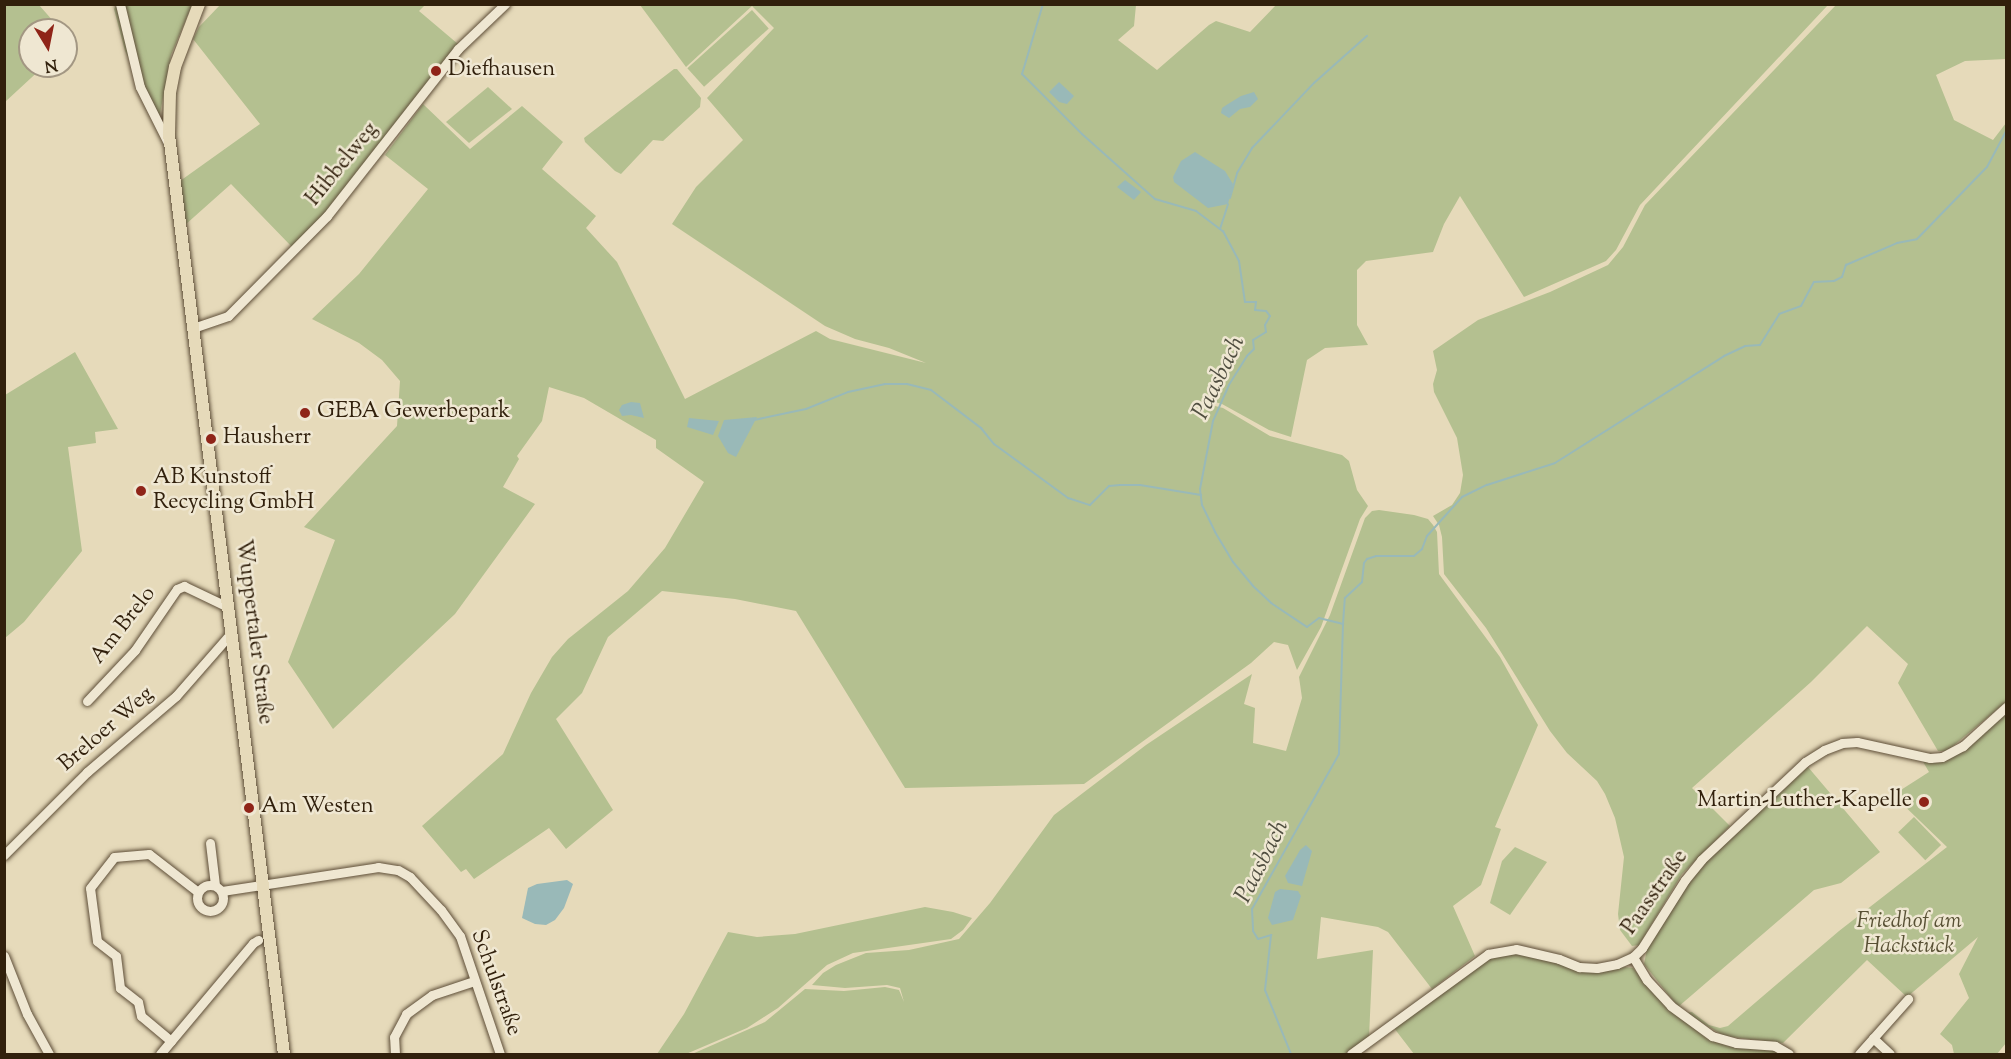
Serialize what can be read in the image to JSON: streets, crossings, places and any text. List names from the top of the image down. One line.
{"streets":{"main road":["Wuppertaler Straße"],"street":["Hibbelweg","Am Brelo","Breloer Weg","Paasstraße","Schulstraße"]},"crossings":[["Hibbelweg","Wuppertaler Straße"],["Am Brelo","Wuppertaler Straße"],["Wuppertaler Straße","Breloer Weg"],["Wuppertaler Straße","Schulstraße"]],"water":["Paasbach"],"parks":["Friedhof am Hackstück"],"places":["Diefhausen","GEBA Gewerbepark","Hausherr","AB Kunstoff Recycling GmbH","Martin-Luther-Kapelle","Am Westen"],"north":"bottom"}
